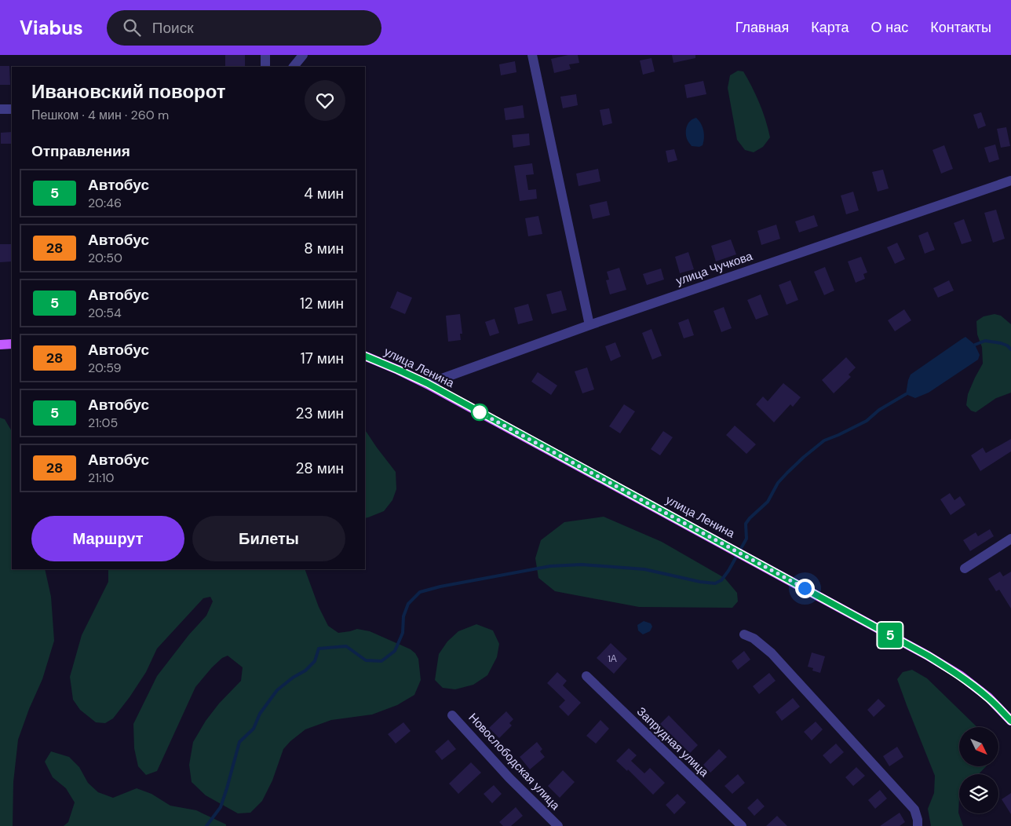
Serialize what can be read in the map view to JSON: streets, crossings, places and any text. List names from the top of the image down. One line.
{"streets":{"main road":["улица Ленина"],"street":["улица Чучкова","Запрудная улица","Новослободская улица"]},"crossings":[["улица Чучкова","улица Ленина"]],"lines":["bus line 5"],"house_numbers":["1А"],"north":"bottom right","page":{"header":"Viabus","search":"Поиск","nav":["Главная","Карта","О нас","Контакты"],"on_map":"5","heading":[["Ивановский поворот","Пешком · 4 мин · 260 m"],"Отправления"],"list":[{"mark":"5","name":"Автобус","note":"20:46","value":"4 мин"},{"mark":"28","name":"Автобус","note":"20:50","value":"8 мин"},{"mark":"5","name":"Автобус","note":"20:54","value":"12 мин"},{"mark":"28","name":"Автобус","note":"20:59","value":"17 мин"},{"mark":"5","name":"Автобус","note":"21:05","value":"23 мин"},{"mark":"28","name":"Автобус","note":"21:10","value":"28 мин"}],"buttons":["Маршрут","Билеты"]}}
